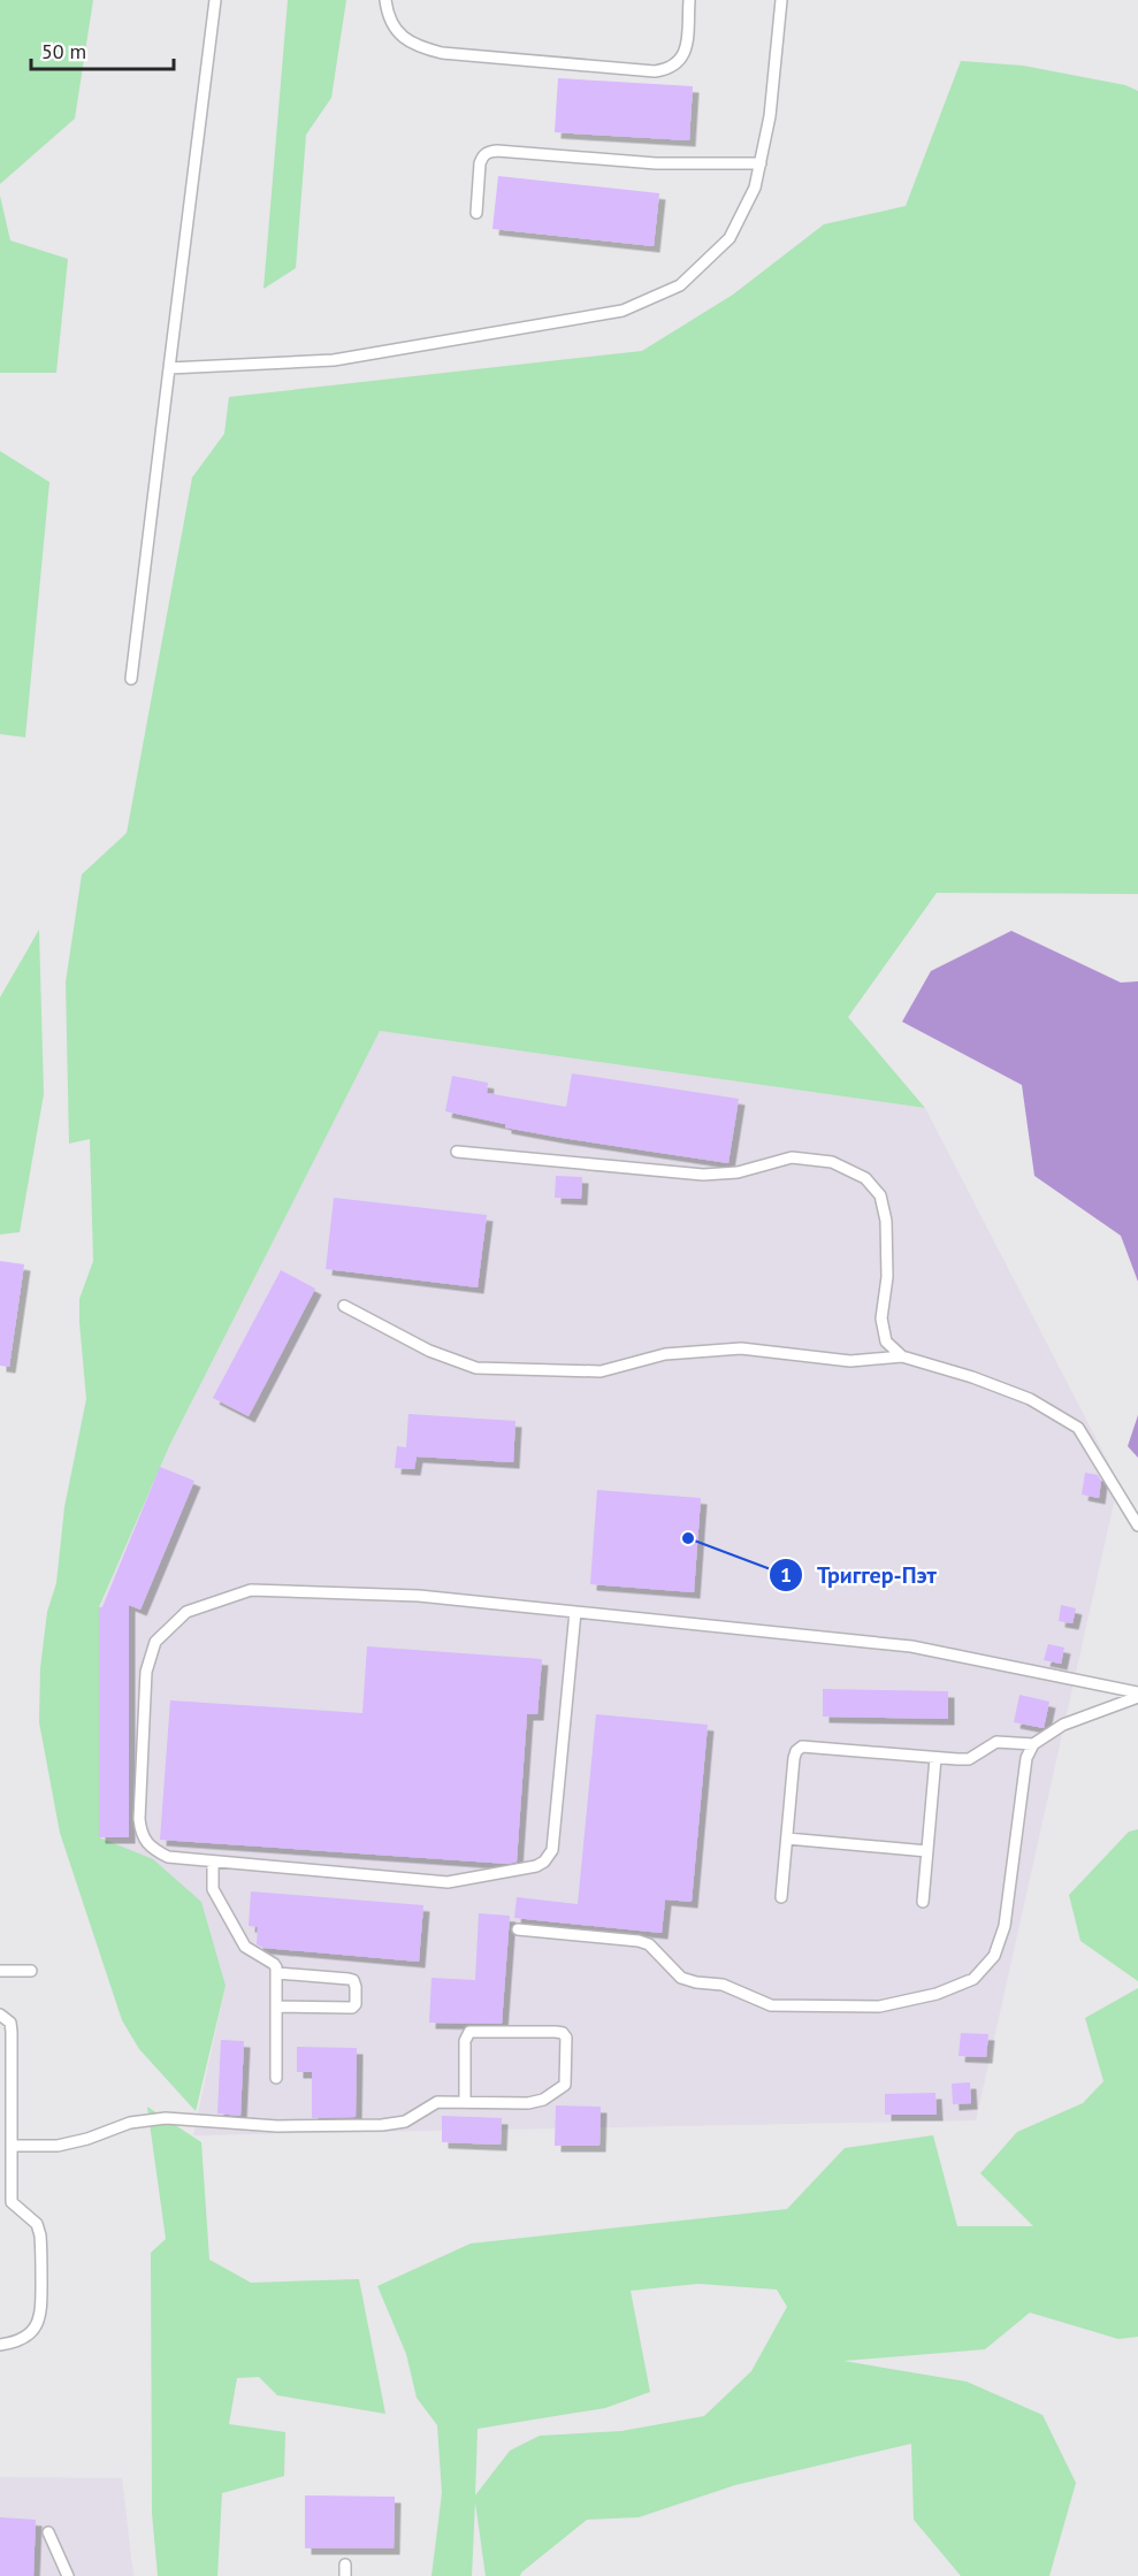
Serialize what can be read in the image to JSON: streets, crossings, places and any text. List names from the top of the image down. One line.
{"places":["Триггер-Пэт"],"scale_bar":"50 m"}
